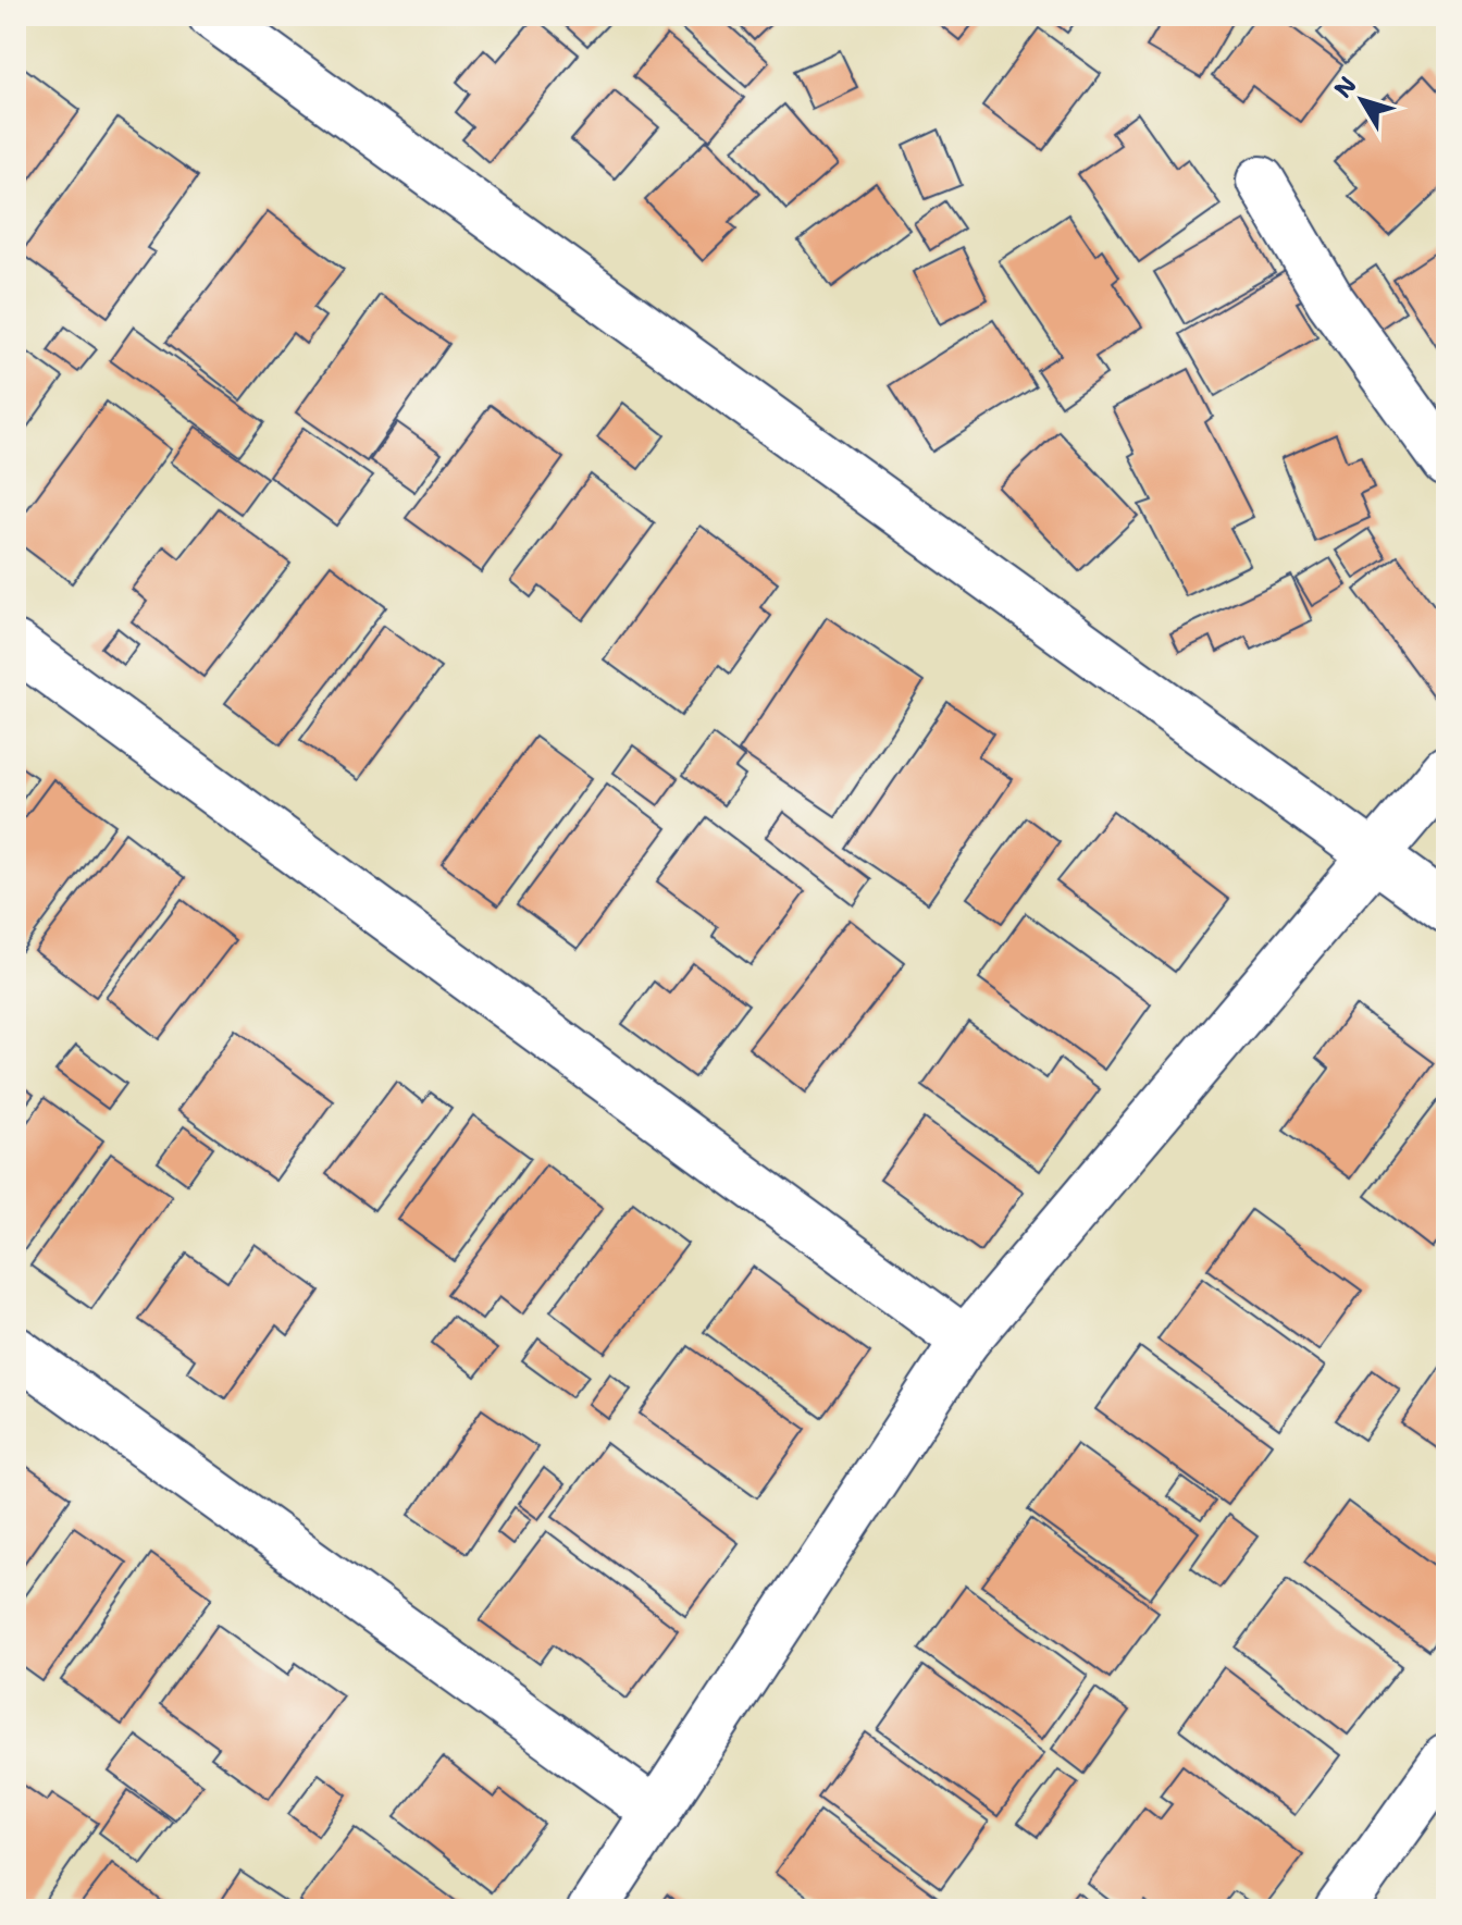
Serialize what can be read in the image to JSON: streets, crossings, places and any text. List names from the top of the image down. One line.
{"north":"top left"}
